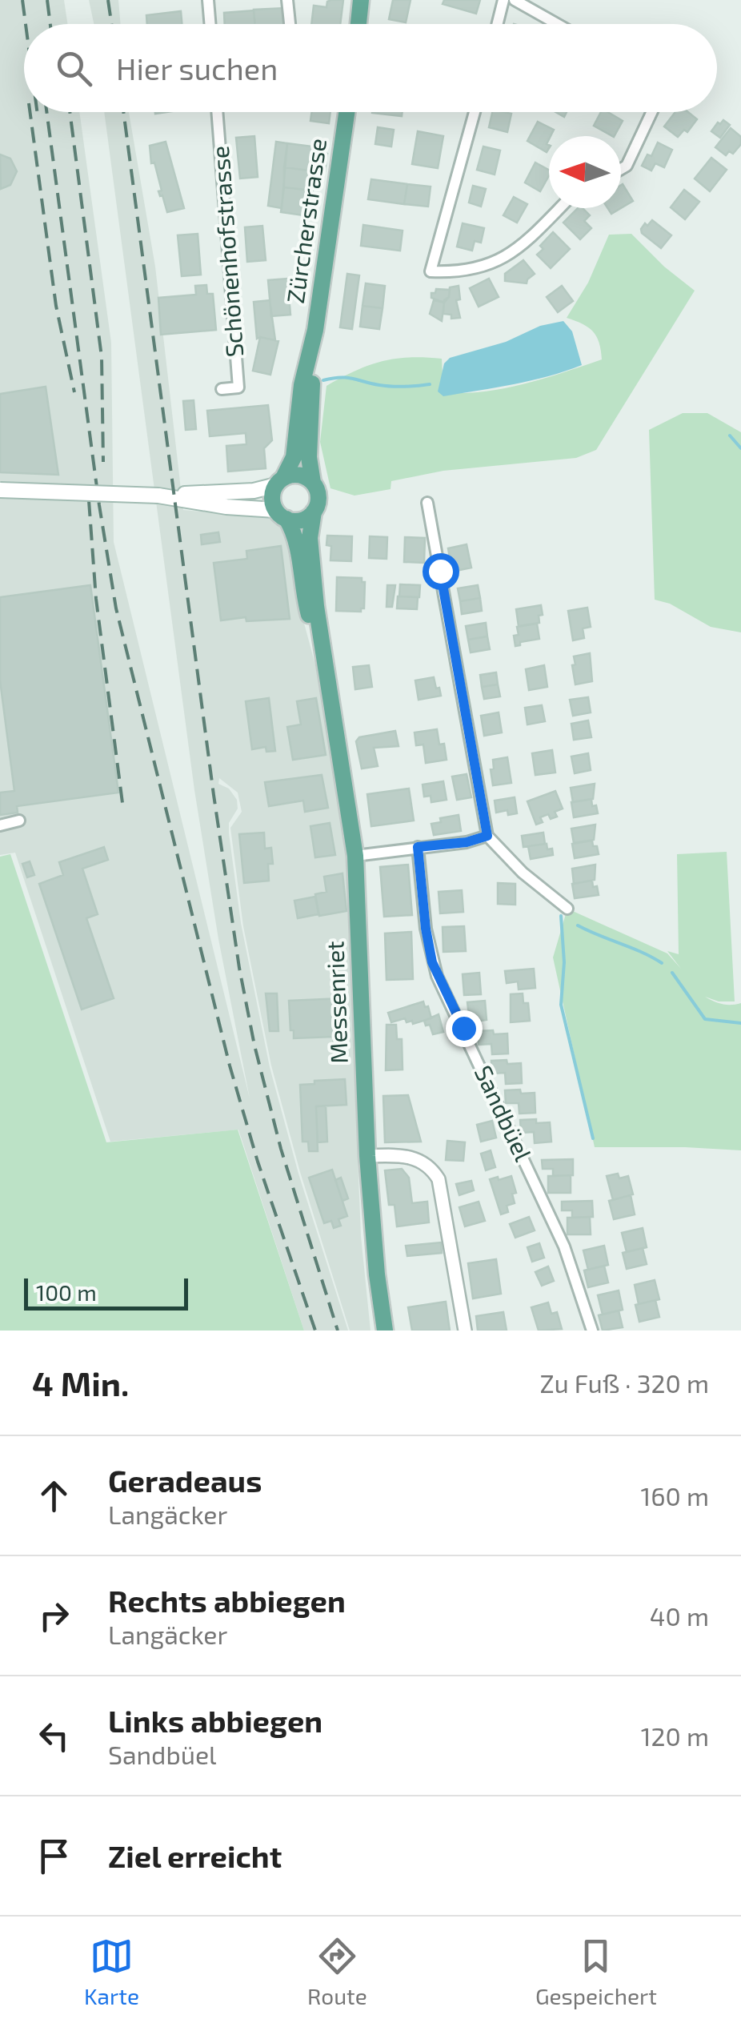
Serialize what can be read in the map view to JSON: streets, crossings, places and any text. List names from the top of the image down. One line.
{"streets":{"main road":["Zürcherstrasse","Messenriet"],"street":["Schönenhofstrasse","Sandbüel"]},"crossings":[["Zürcherstrasse","Messenriet"]],"scale_bar":"100 m","north":"left","page":{"search":"Hier suchen","scale":"100 m","heading":["4 Min.","Zu Fuß · 320 m"],"list":[["Geradeaus","Langäcker","160 m"],["Rechts abbiegen","Langäcker","40 m"],["Links abbiegen","Sandbüel","120 m"],"Ziel erreicht"],"nav":["Karte","Route","Gespeichert"]}}
